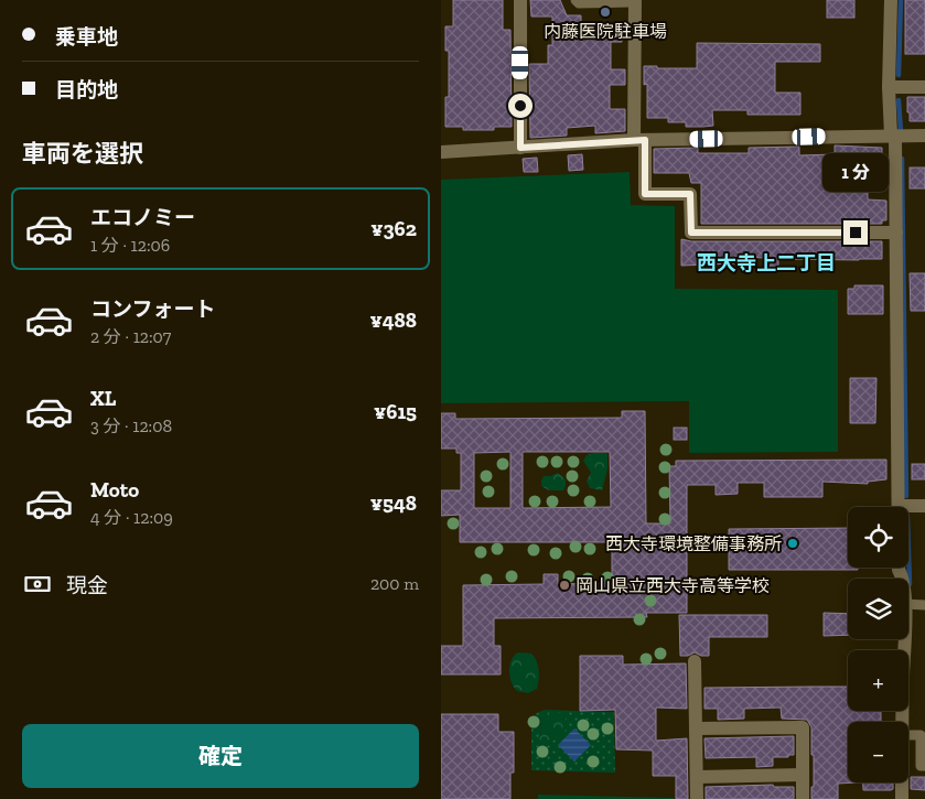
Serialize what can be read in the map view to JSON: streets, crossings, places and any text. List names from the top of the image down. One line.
{"districts":["西大寺上二丁目"],"places":["内藤医院駐車場","西大寺環境整備事務所","岡山県立西大寺高等学校"],"page":{"banner":["乗車地","目的地"],"heading":"車両を選択","bubble":"1 分","list":[{"name":"エコノミー","note":"1 分 · 12:06","value":"¥362"},{"name":"コンフォート","note":"2 分 · 12:07","value":"¥488"},{"name":"XL","note":"3 分 · 12:08","value":"¥615"},{"name":"Moto","note":"4 分 · 12:09","value":"¥548"}],"map_buttons":["+","−"],"pay":["現金","200 m"],"buttons":"確定"}}
